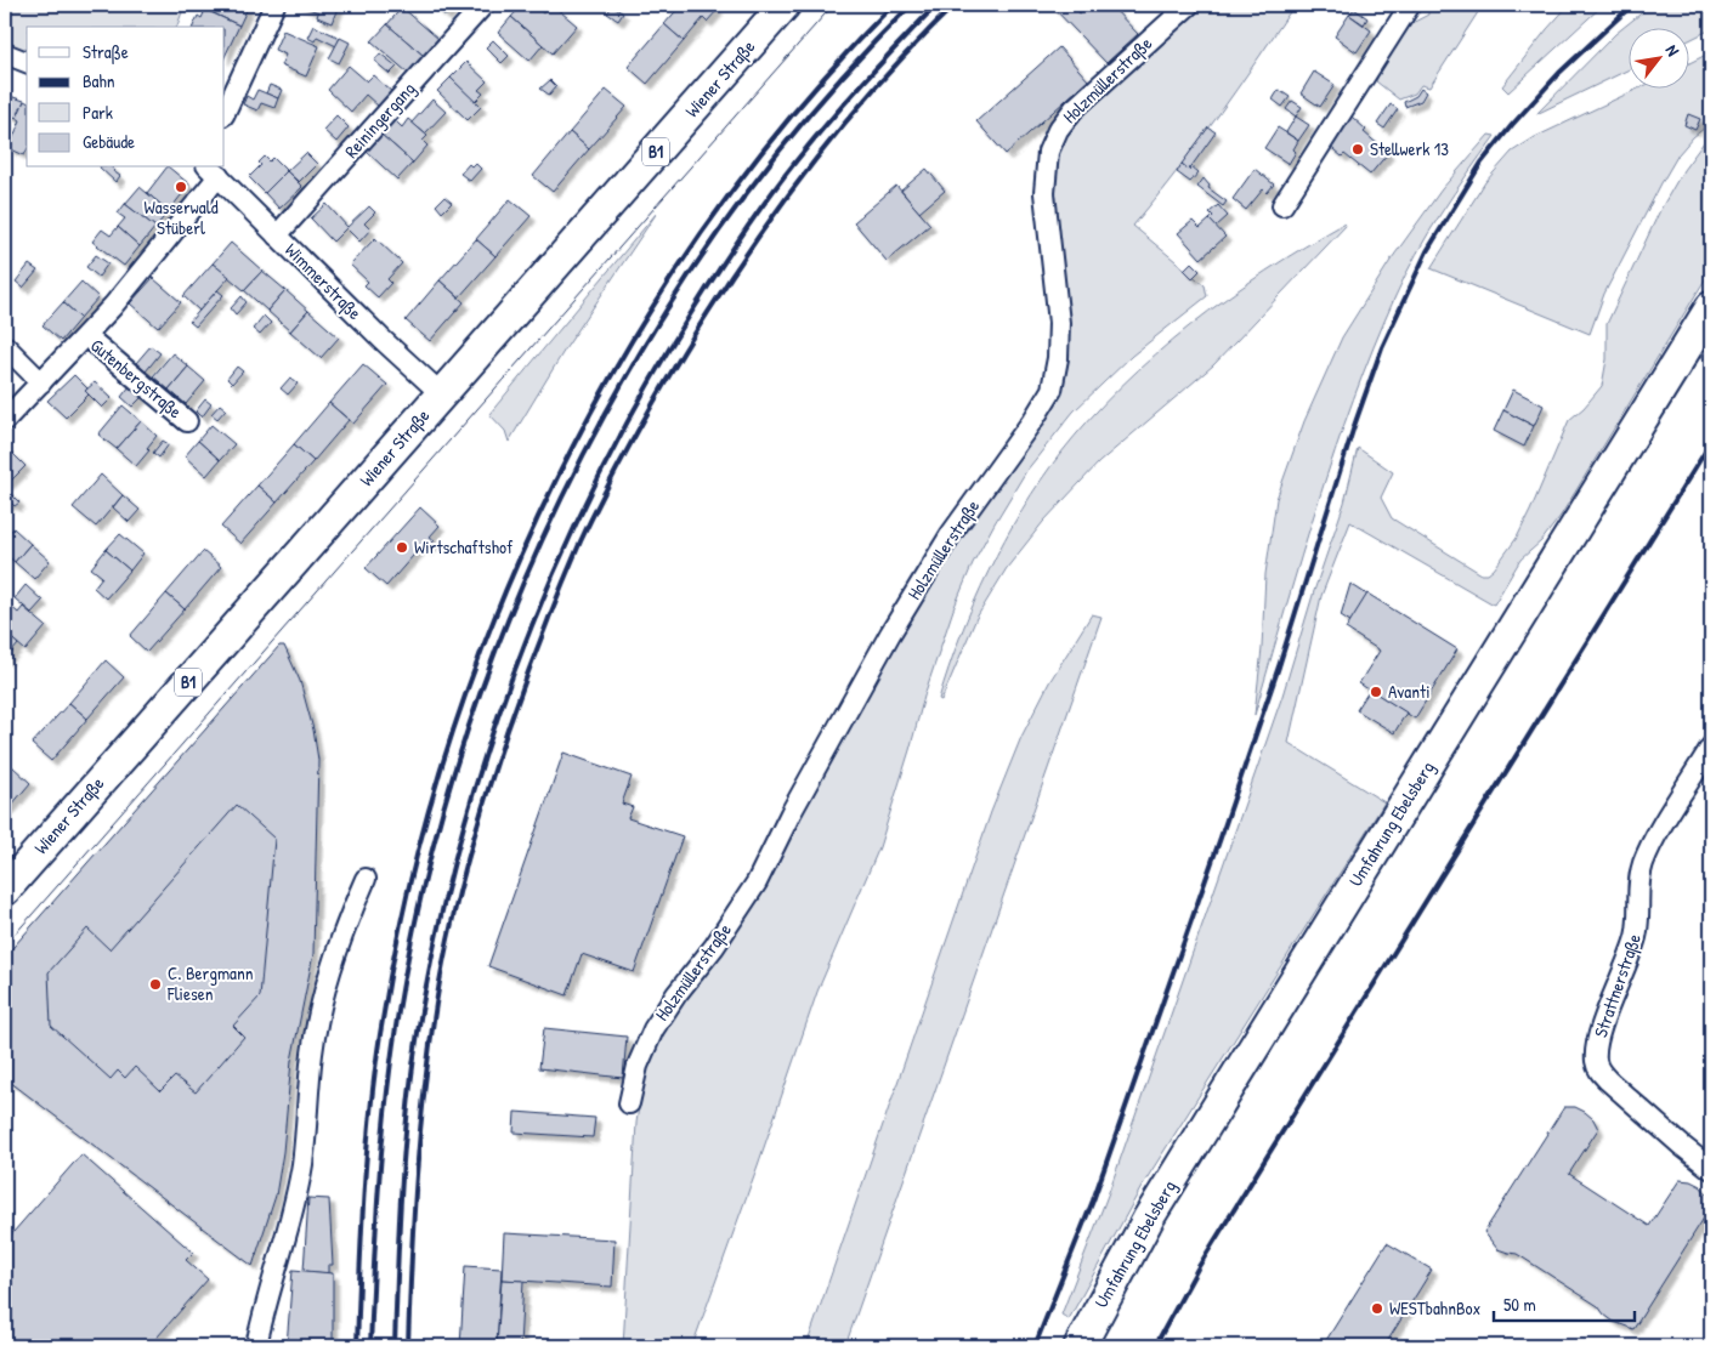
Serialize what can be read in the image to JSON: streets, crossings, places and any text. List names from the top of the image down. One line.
{"streets":{"main road":["Wiener Straße","B1","Umfahrung Ebelsberg"],"street":["Holzmüllerstraße","Reiningergang","Wimmerstraße","Gutenbergstraße","Strattnerstraße"]},"crossings":[["Wiener Straße","Wimmerstraße"],["Reiningergang","Wimmerstraße"],["Wimmerstraße","Gutenbergstraße"]],"places":["Stellwerk 13","Wasserwald Stüberl","Wirtschaftshof","Avanti","C. Bergmann Fliesen","WESTbahnBox"],"legend":["Straße","Bahn","Park","Gebäude"],"scale_bar":"50 m","north":"top right"}
